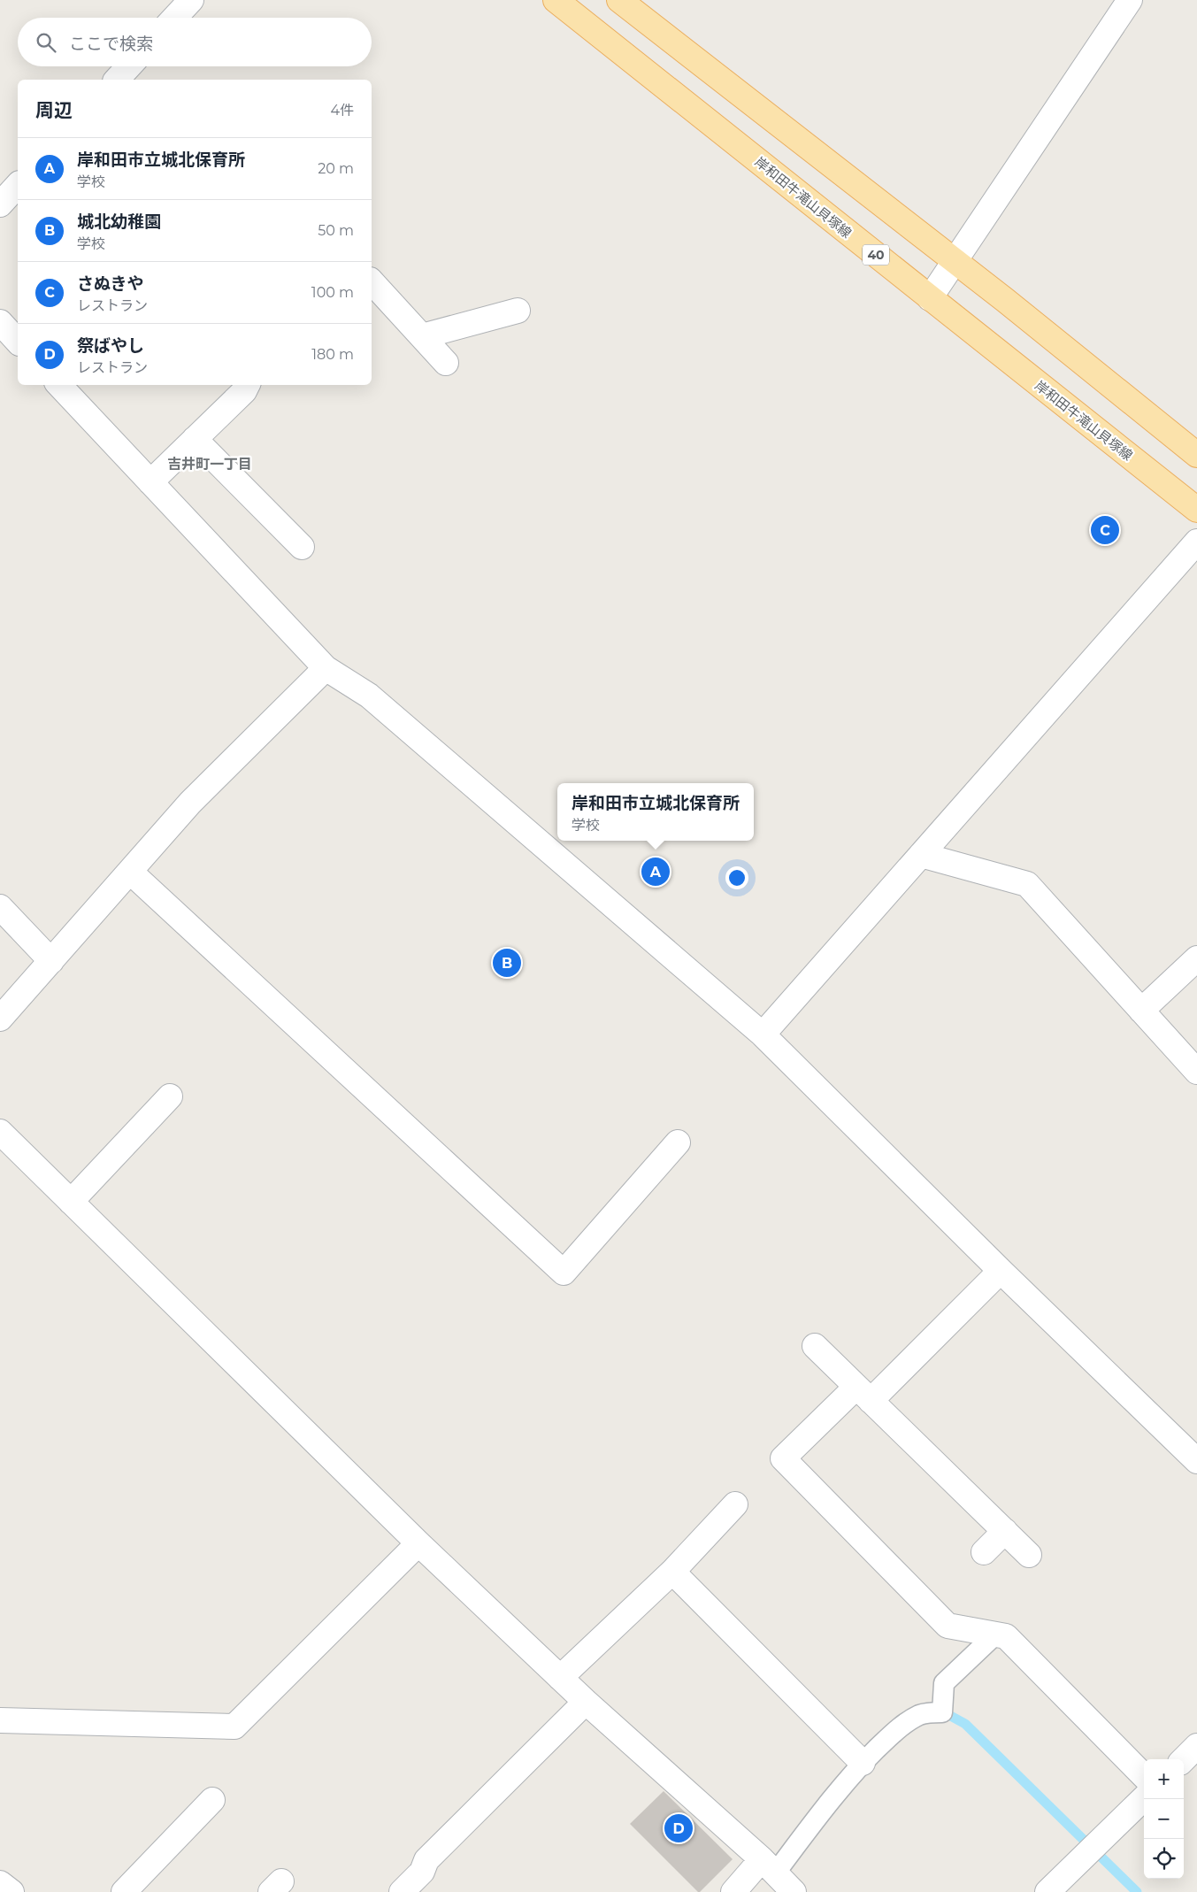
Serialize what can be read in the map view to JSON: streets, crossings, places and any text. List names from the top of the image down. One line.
{"streets":{"main road":["岸和田牛滝山貝塚線","40"]},"districts":["吉井町一丁目"],"page":{"search":"ここで検索","heading":["周辺","4件"],"list":[{"mark":"A","name":"岸和田市立城北保育所","note":"学校","value":"20 m"},{"mark":"B","name":"城北幼稚園","note":"学校","value":"50 m"},{"mark":"C","name":"さぬきや","note":"レストラン","value":"100 m"},{"mark":"D","name":"祭ばやし","note":"レストラン","value":"180 m"}],"pins":["C","A","B","D"],"popup":["岸和田市立城北保育所","学校"],"map_buttons":["+","−"]}}
